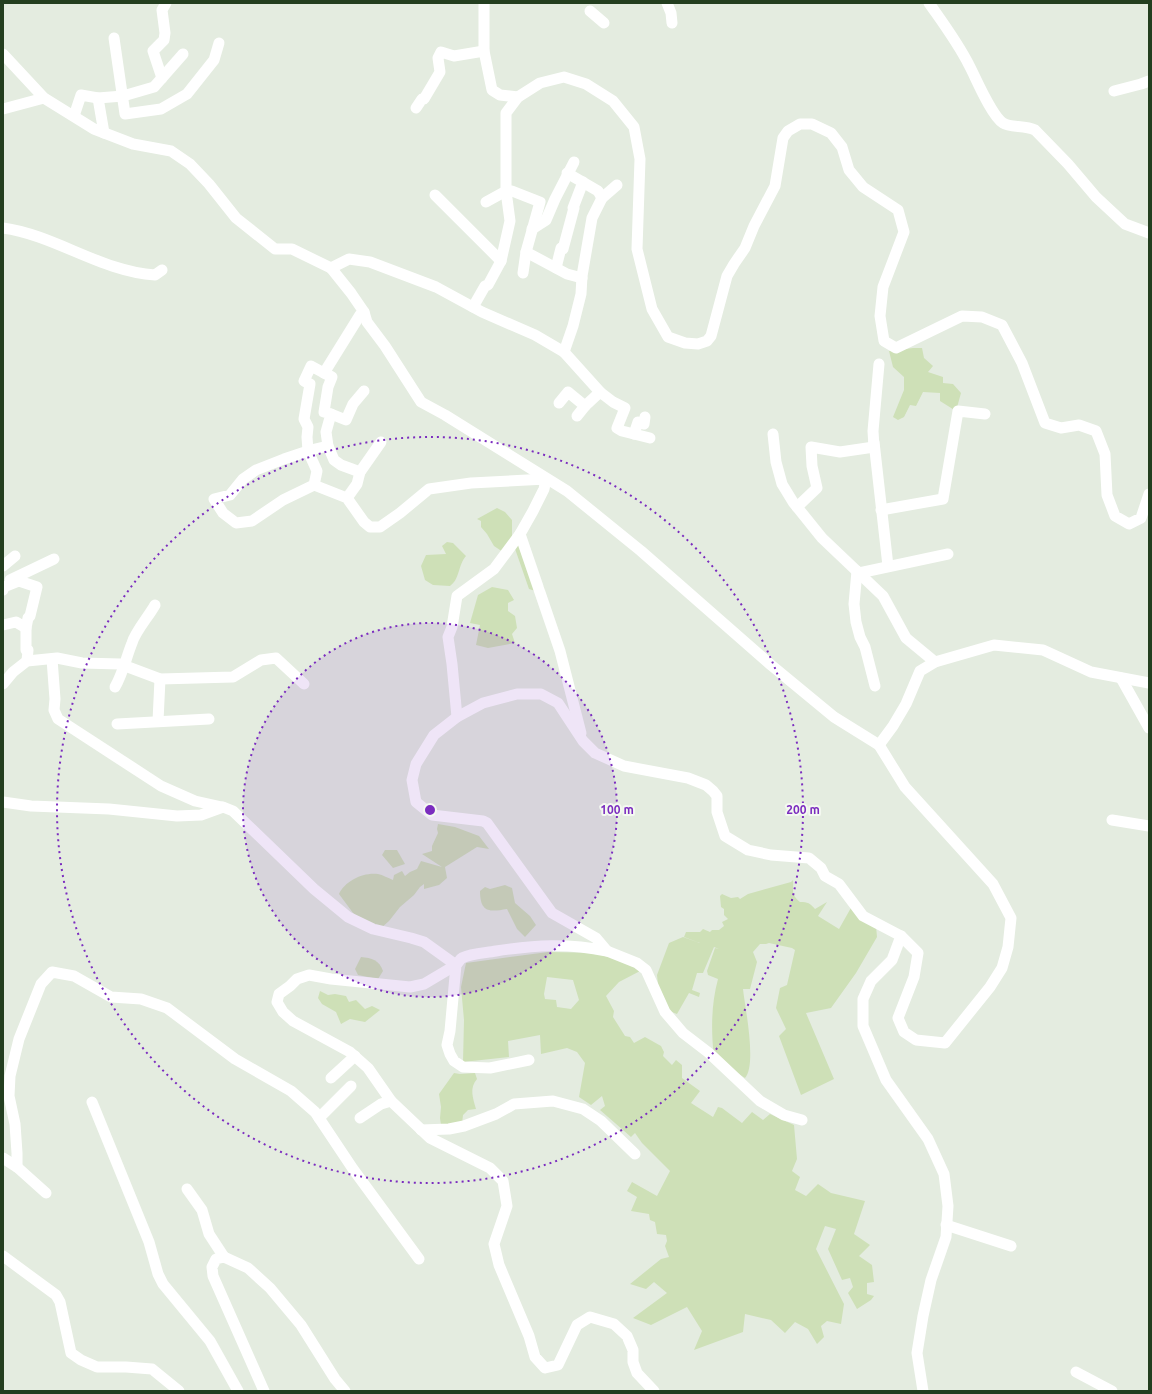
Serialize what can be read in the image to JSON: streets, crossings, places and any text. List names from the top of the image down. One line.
{"rings":["100 m","200 m"]}
